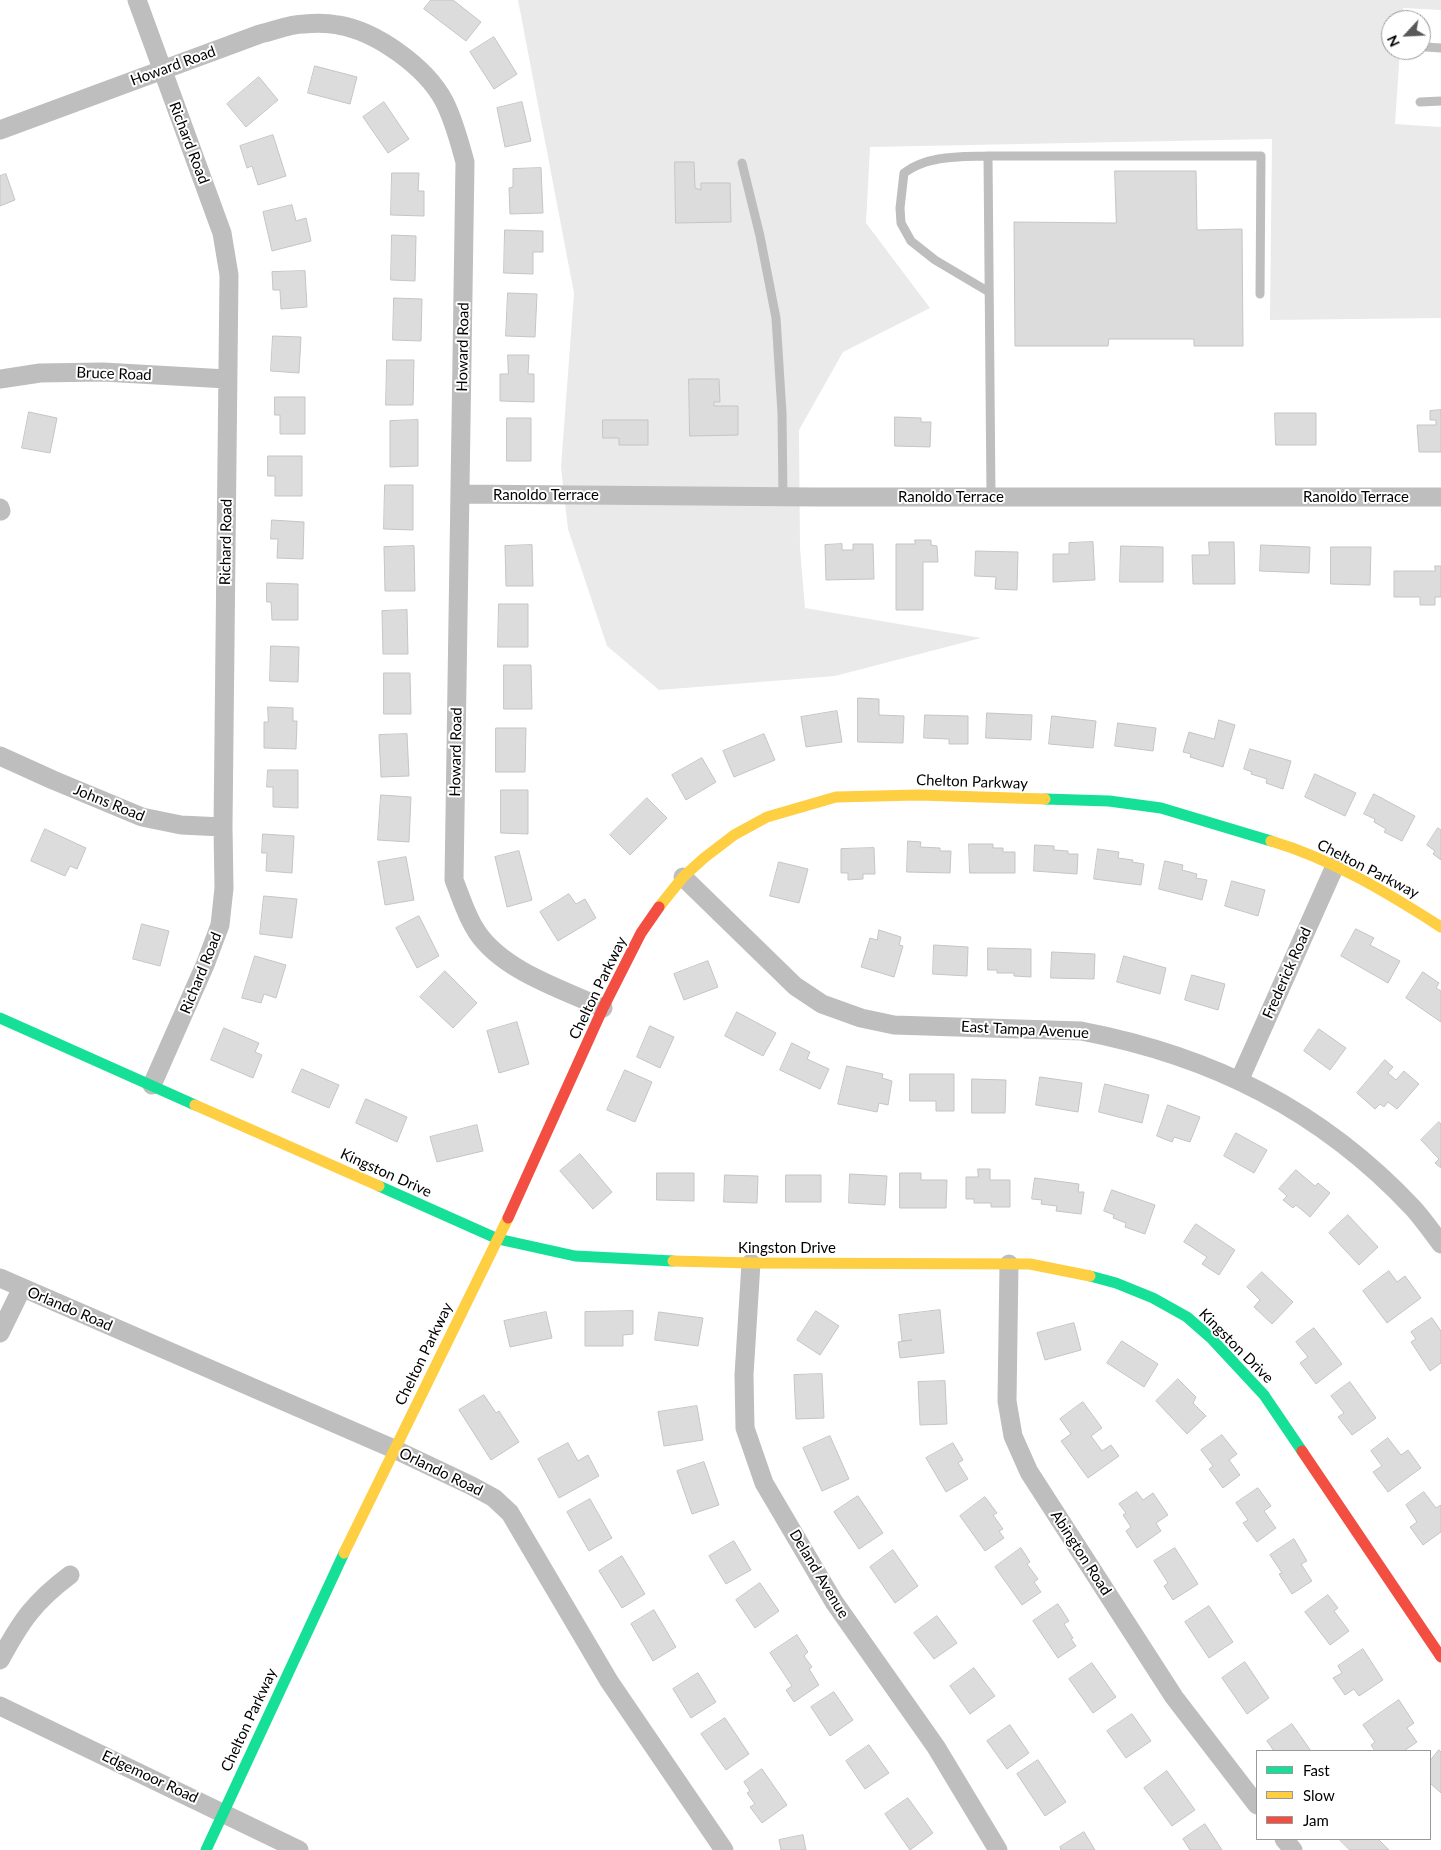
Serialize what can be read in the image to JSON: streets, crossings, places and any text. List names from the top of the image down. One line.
{"streets":{"street":["Howard Road","Richard Road","Bruce Road","Ranoldo Terrace","Chelton Parkway","Johns Road","Frederick Road","East Tampa Avenue","Kingston Drive","Orlando Road","Abington Road","Deland Avenue","Edgemoor Road"]},"crossings":[["Howard Road","Richard Road"],["Howard Road","Ranoldo Terrace"],["Howard Road","Chelton Parkway"],["Richard Road","Bruce Road"],["Richard Road","Johns Road"],["Richard Road","Kingston Drive"],["Chelton Parkway","Frederick Road"],["Chelton Parkway","East Tampa Avenue"],["Chelton Parkway","Kingston Drive"],["Chelton Parkway","Orlando Road"],["Chelton Parkway","Edgemoor Road"],["Frederick Road","East Tampa Avenue"],["Kingston Drive","Abington Road"],["Kingston Drive","Deland Avenue"]],"legend":["Fast","Slow","Jam"],"north":"bottom left"}
